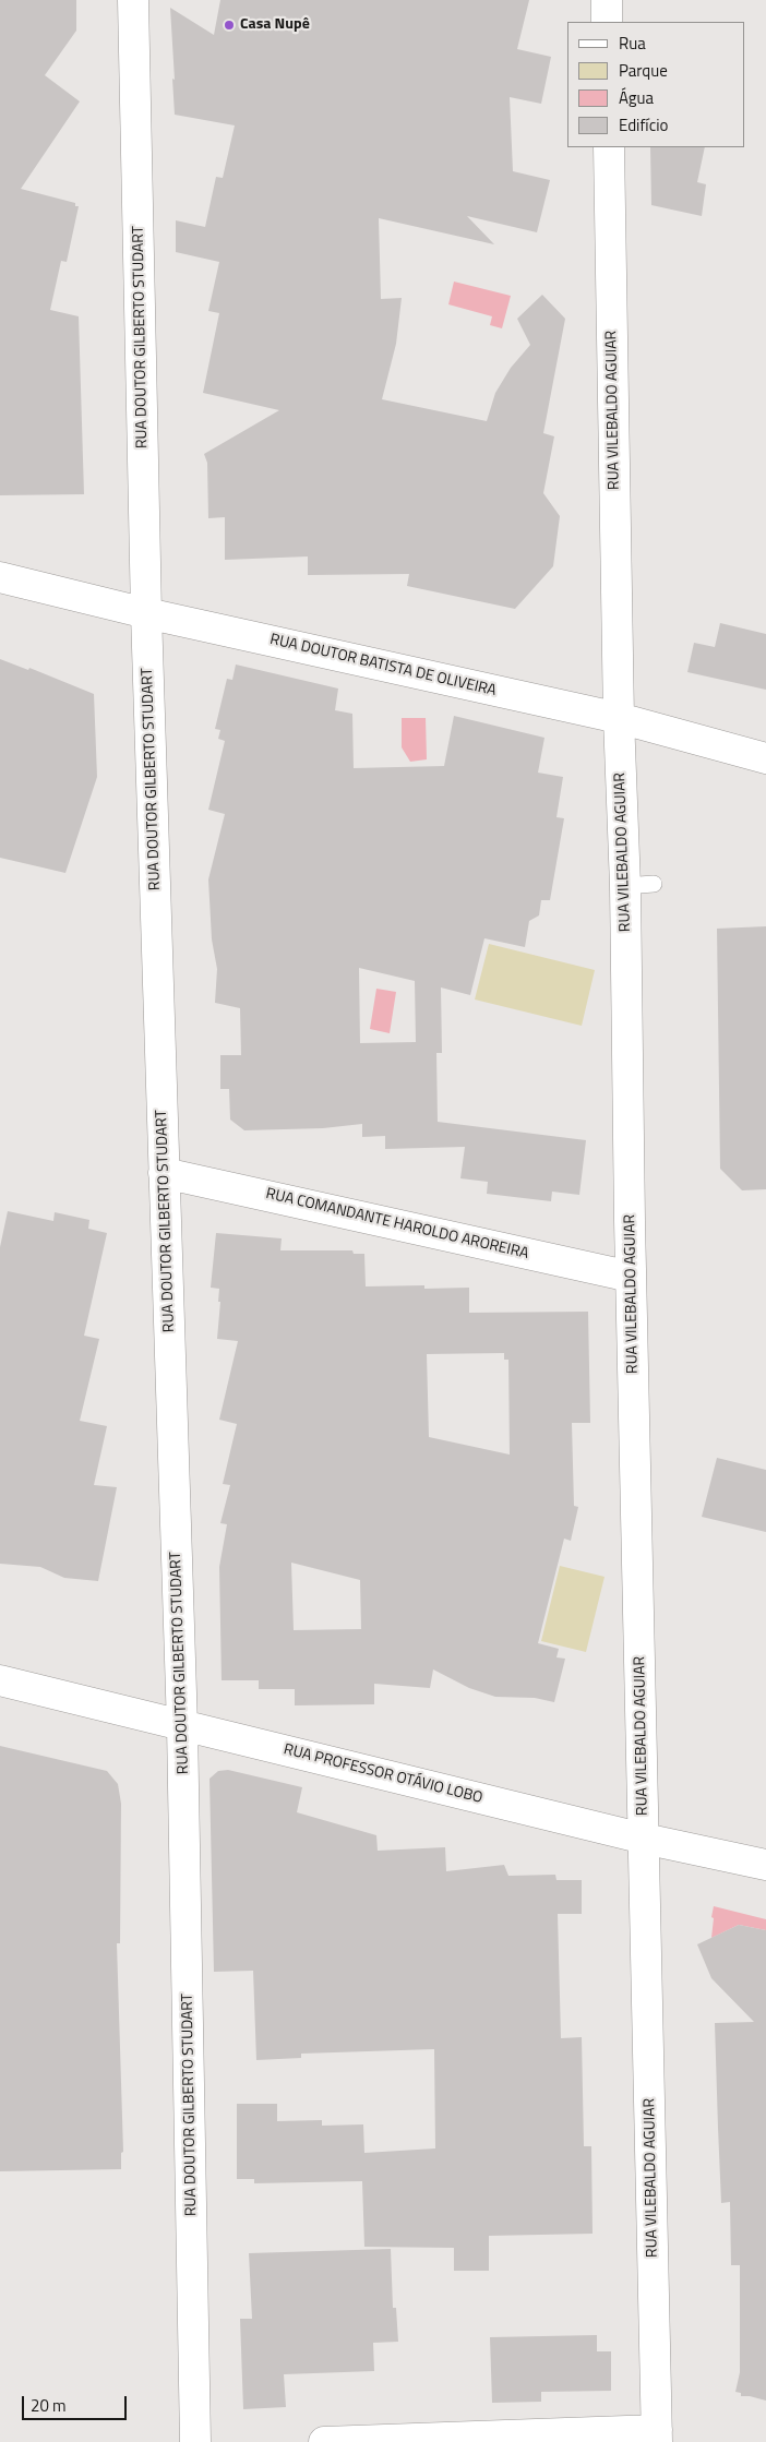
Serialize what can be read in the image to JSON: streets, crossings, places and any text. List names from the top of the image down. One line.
{"streets":{"street":["RUA DOUTOR GILBERTO STUDART","RUA VILEBALDO AGUIAR","RUA DOUTOR BATISTA DE OLIVEIRA","RUA COMANDANTE HAROLDO AROREIRA","RUA PROFESSOR OTÁVIO LOBO"]},"crossings":[["RUA DOUTOR GILBERTO STUDART","RUA DOUTOR BATISTA DE OLIVEIRA"],["RUA DOUTOR GILBERTO STUDART","RUA COMANDANTE HAROLDO AROREIRA"],["RUA DOUTOR GILBERTO STUDART","RUA PROFESSOR OTÁVIO LOBO"],["RUA VILEBALDO AGUIAR","RUA DOUTOR BATISTA DE OLIVEIRA"],["RUA VILEBALDO AGUIAR","RUA COMANDANTE HAROLDO AROREIRA"],["RUA VILEBALDO AGUIAR","RUA PROFESSOR OTÁVIO LOBO"]],"places":["Casa Nupê"],"legend":["Rua","Parque","Água","Edifício"],"scale_bar":"20 m"}
